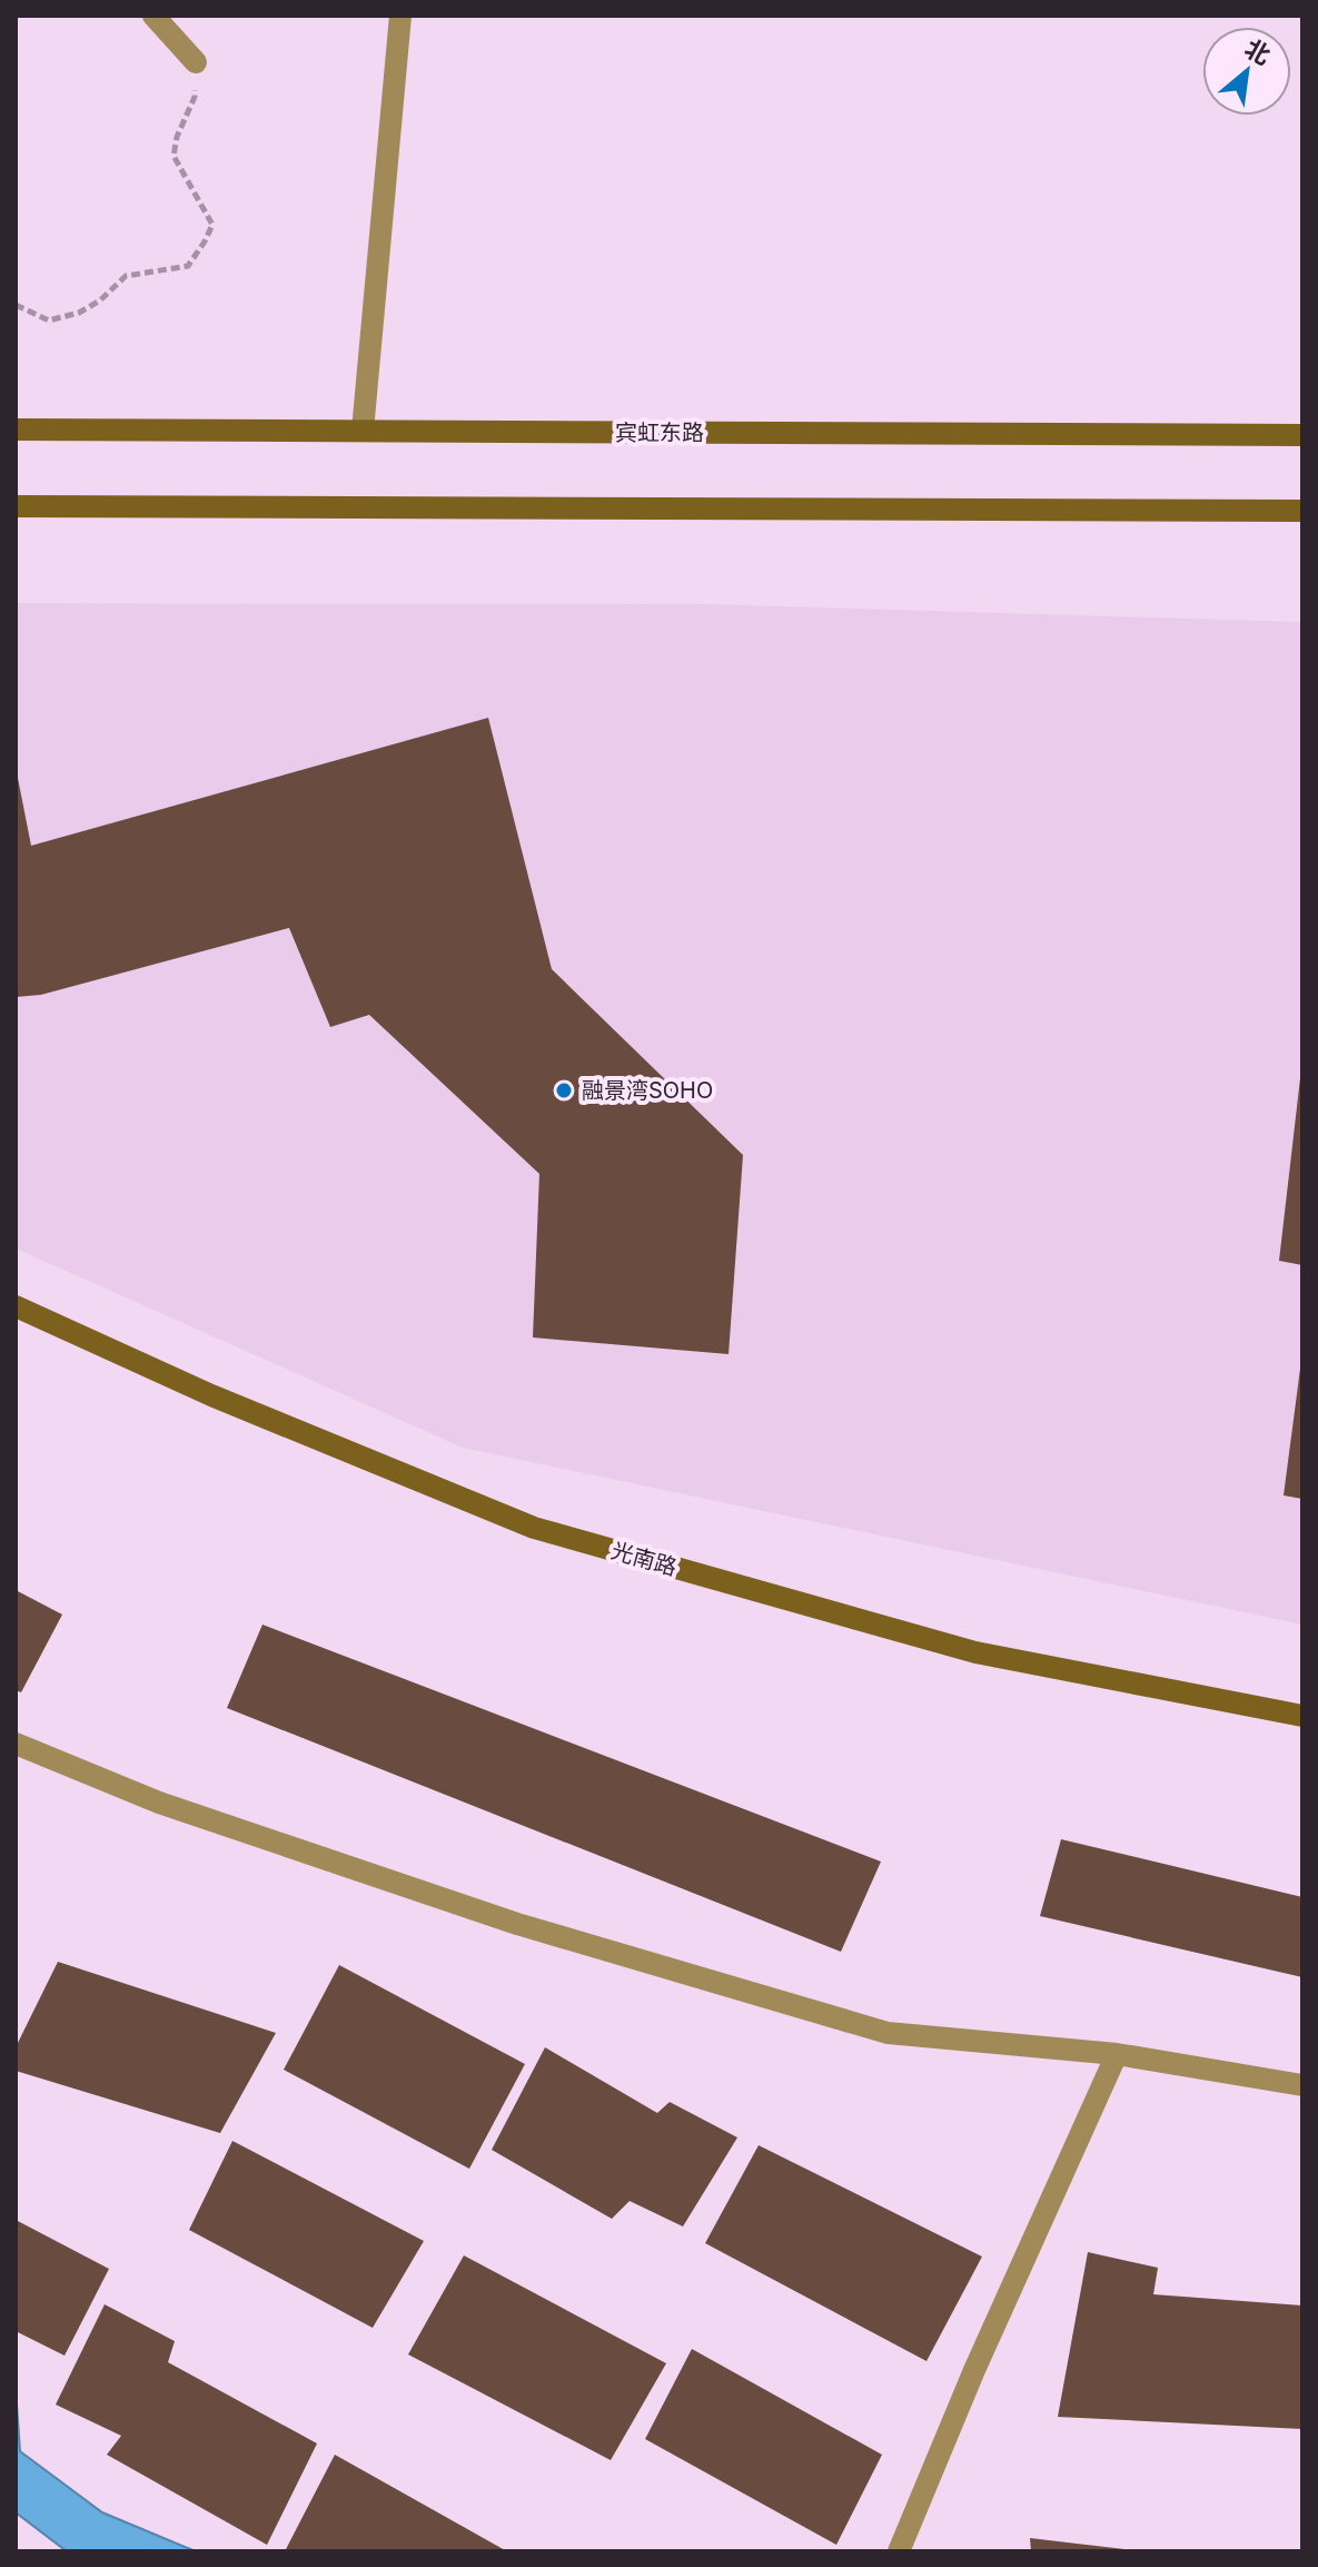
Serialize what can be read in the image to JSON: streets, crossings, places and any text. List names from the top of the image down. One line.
{"streets":{"main road":["宾虹东路","光南路"]},"places":["融景湾SOHO"],"north":"top right"}
